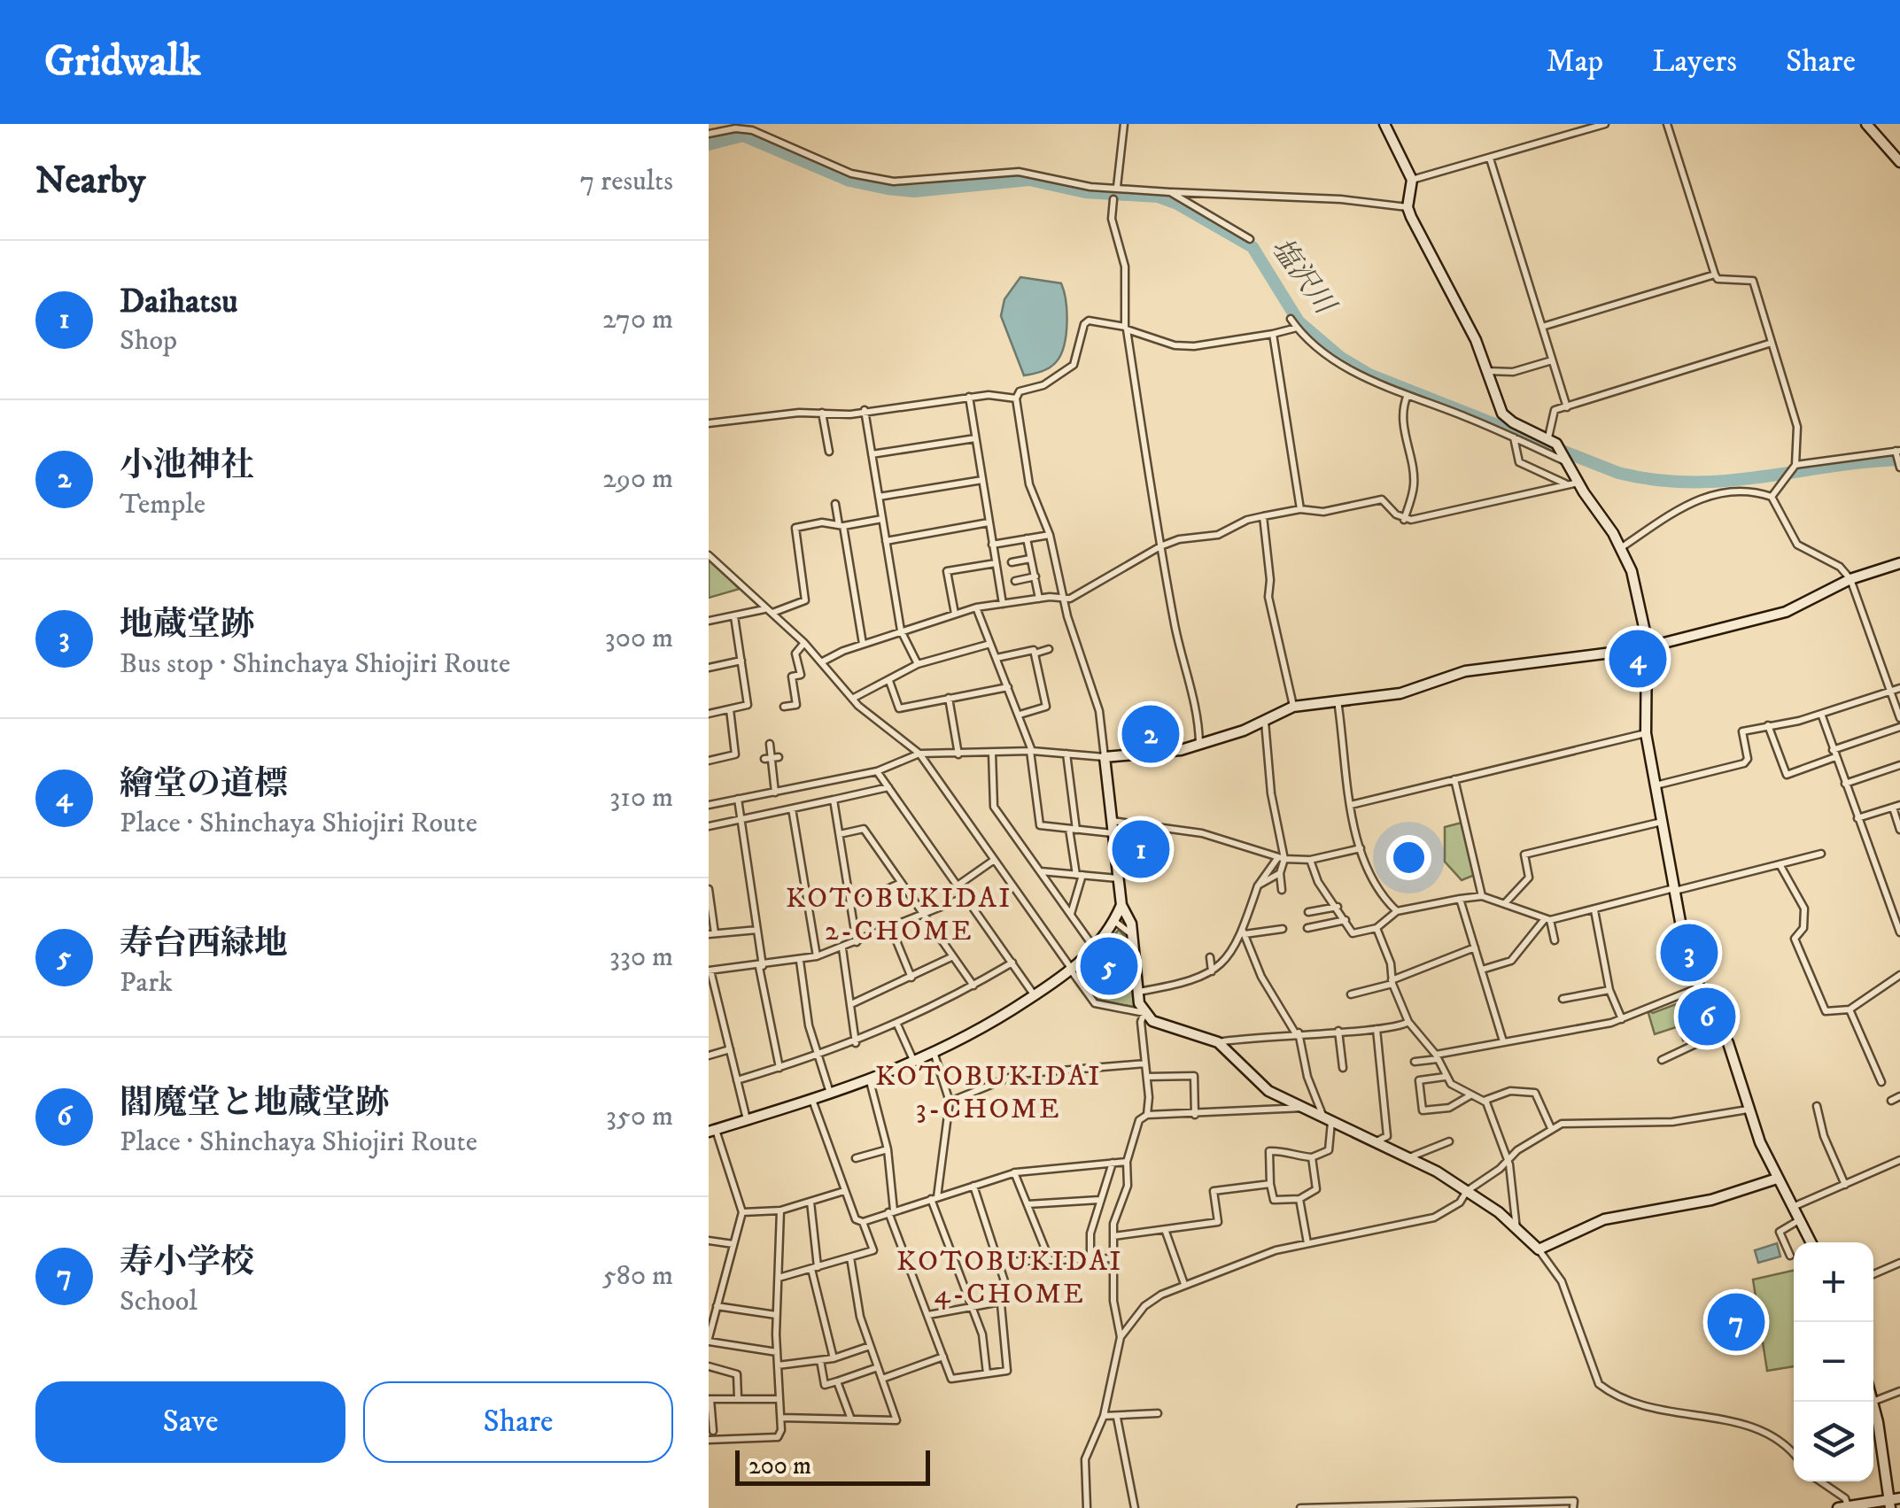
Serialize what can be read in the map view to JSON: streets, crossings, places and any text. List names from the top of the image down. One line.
{"districts":["KOTOBUKIDAI 2-CHOME","KOTOBUKIDAI 3-CHOME","KOTOBUKIDAI 4-CHOME"],"water":["塩沢川"],"scale_bar":"200 m","page":{"header":"Gridwalk","nav":["Map","Layers","Share"],"heading":["Nearby","7 results"],"list":[{"mark":"1","name":"Daihatsu","note":"Shop","value":"270 m"},{"mark":"2","name":"小池神社","note":"Temple","value":"290 m"},{"mark":"3","name":"地蔵堂跡","note":"Bus stop · Shinchaya Shiojiri Route","value":"300 m"},{"mark":"4","name":"繪堂の道標","note":"Place · Shinchaya Shiojiri Route","value":"310 m"},{"mark":"5","name":"寿台西緑地","note":"Park","value":"330 m"},{"mark":"6","name":"閻魔堂と地蔵堂跡","note":"Place · Shinchaya Shiojiri Route","value":"350 m"},{"mark":"7","name":"寿小学校","note":"School","value":"580 m"}],"pins":["4","2","1","3","5","6","7"],"map_buttons":["+","−"],"buttons":["Save","Share"],"scale":"200 m"}}
